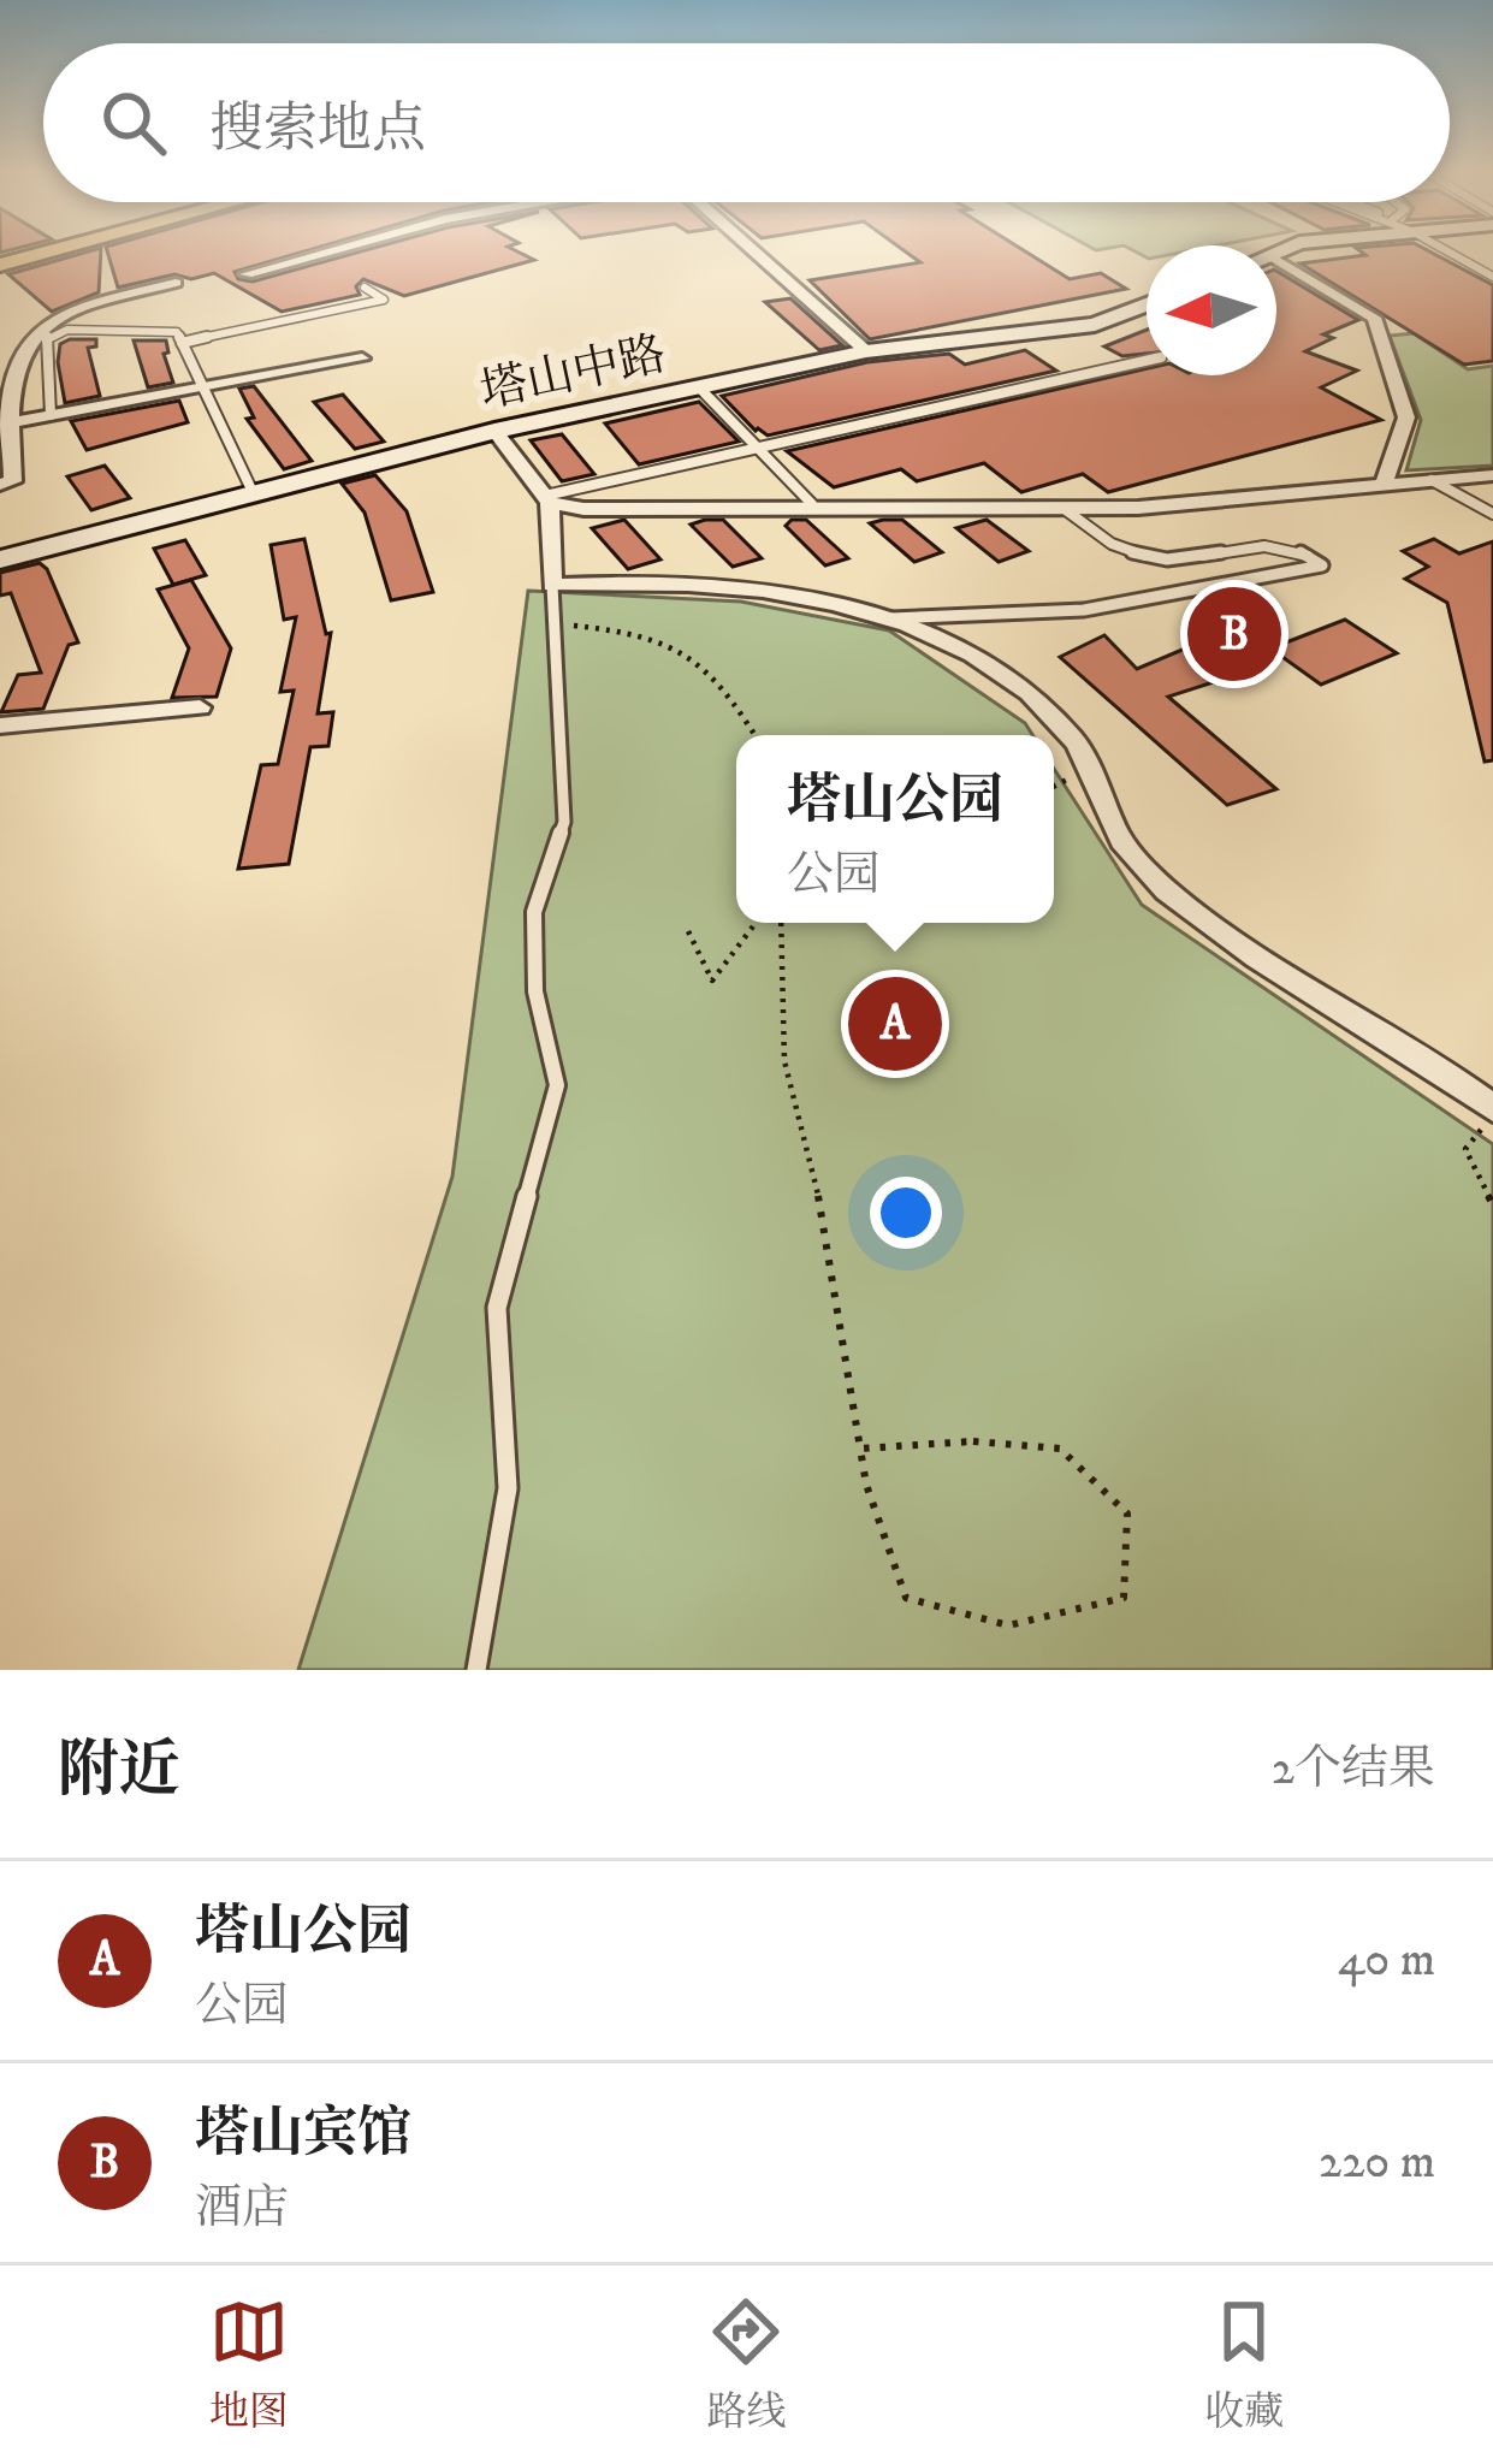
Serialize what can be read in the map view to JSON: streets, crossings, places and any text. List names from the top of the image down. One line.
{"streets":{"street":["塔山中路"]},"north":"left","page":{"search":"搜索地点","pins":["B","A"],"popup":["塔山公园","公园"],"heading":["附近","2个结果"],"list":[{"mark":"A","name":"塔山公园","note":"公园","value":"40 m"},{"mark":"B","name":"塔山宾馆","note":"酒店","value":"220 m"}],"nav":["地图","路线","收藏"]}}
